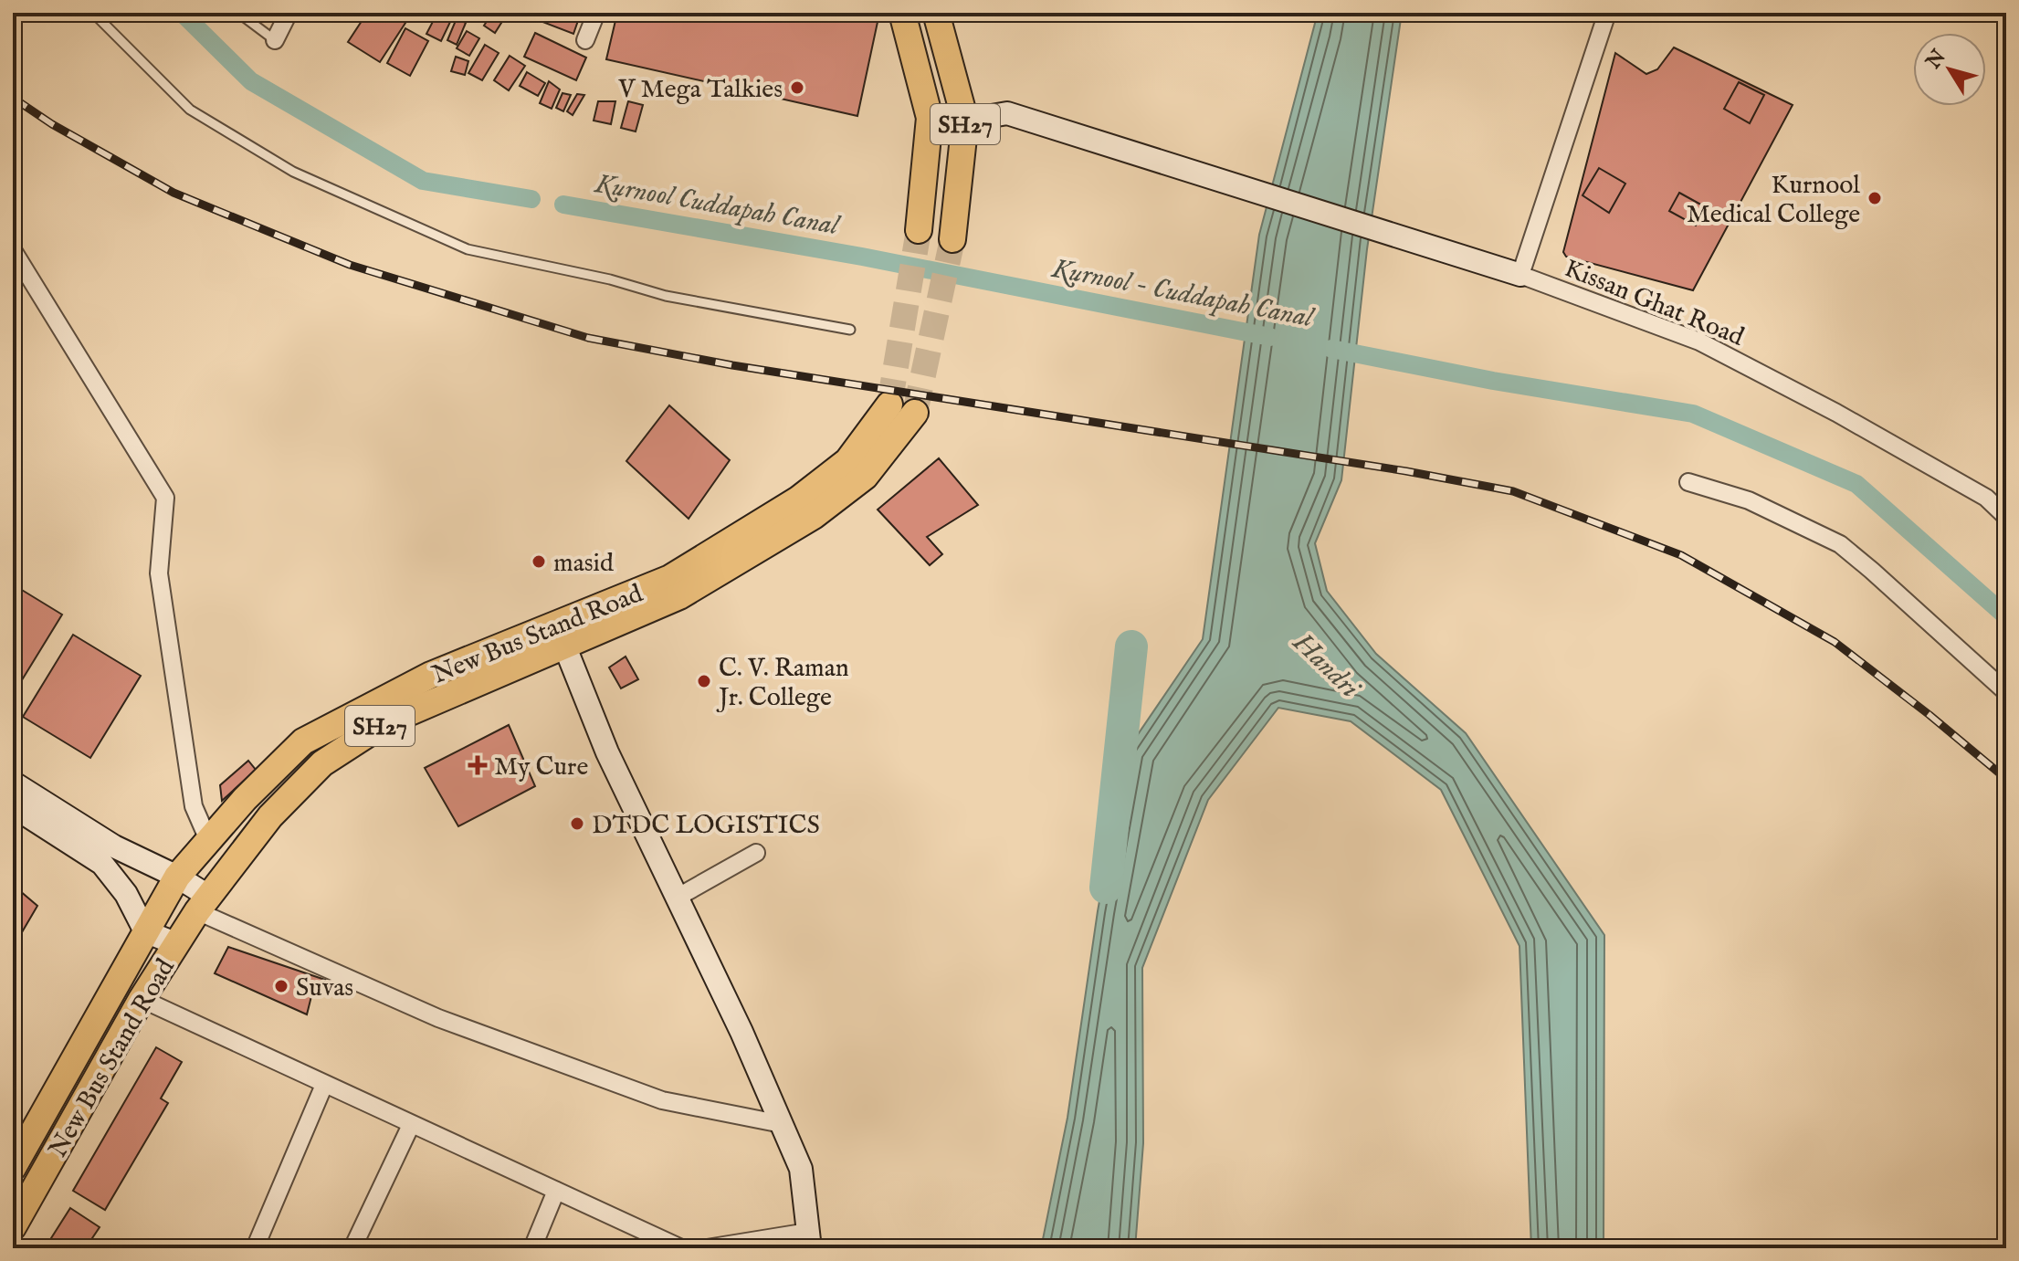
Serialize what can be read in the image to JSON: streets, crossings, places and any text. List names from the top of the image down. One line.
{"streets":{"main road":["SH27","New Bus Stand Road"],"street":["Kissan Ghat Road"]},"water":["Kurnool Cuddapah Canal","Kurnool - Cuddapah Canal","Handri"],"places":{"other":["V Mega Talkies","Kurnool Medical College","masid","C. V. Raman Jr. College","DTDC LOGISTICS","Suvas"],"health":["My Cure"]},"north":"top left"}
